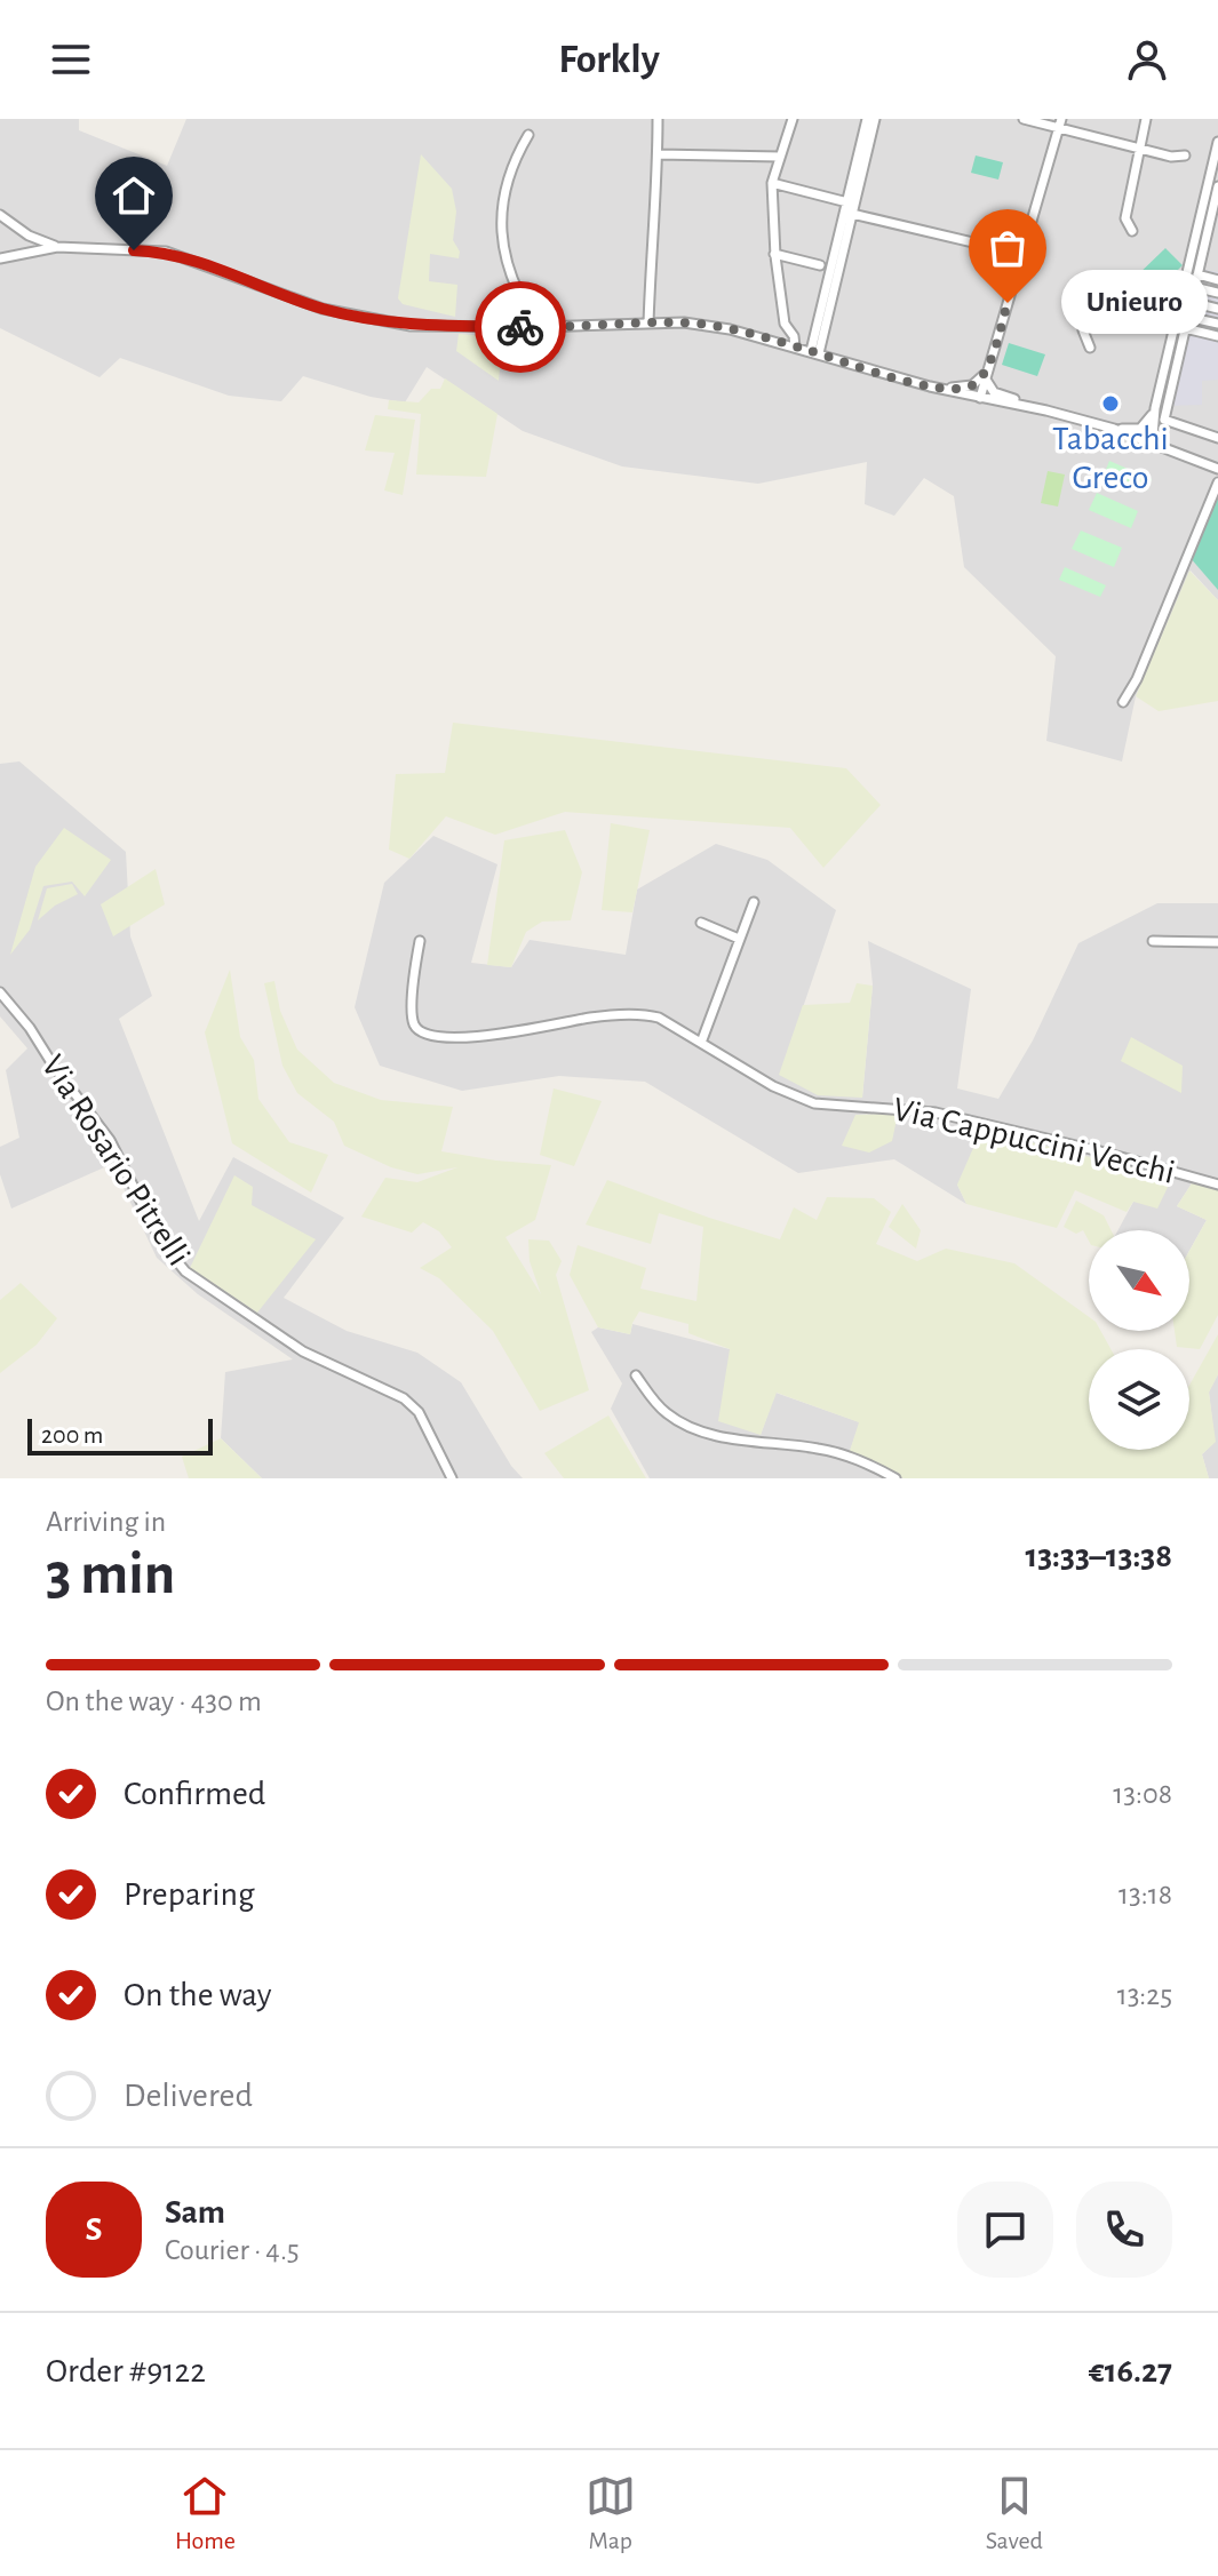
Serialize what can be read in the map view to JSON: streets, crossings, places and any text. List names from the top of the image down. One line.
{"streets":{"street":["Via Cappuccini Vecchi","Via Rosario Pitrelli"]},"places":["Unieuro","Tabacchi Greco"],"scale_bar":"200 m","north":"bottom right","page":{"header":"Forkly","bubble":"Unieuro","scale":"200 m","heading":["3 min","Arriving in","13:33–13:38"],"panel":["Sam","Courier · 4.5","Order #9122","€16.27"],"bar":"On the way · 430 m","list":[["Confirmed","13:08"],["Preparing","13:18"],["On the way","13:25"],"Delivered"],"round":"S","tabs":["Home","Map","Saved"]}}
